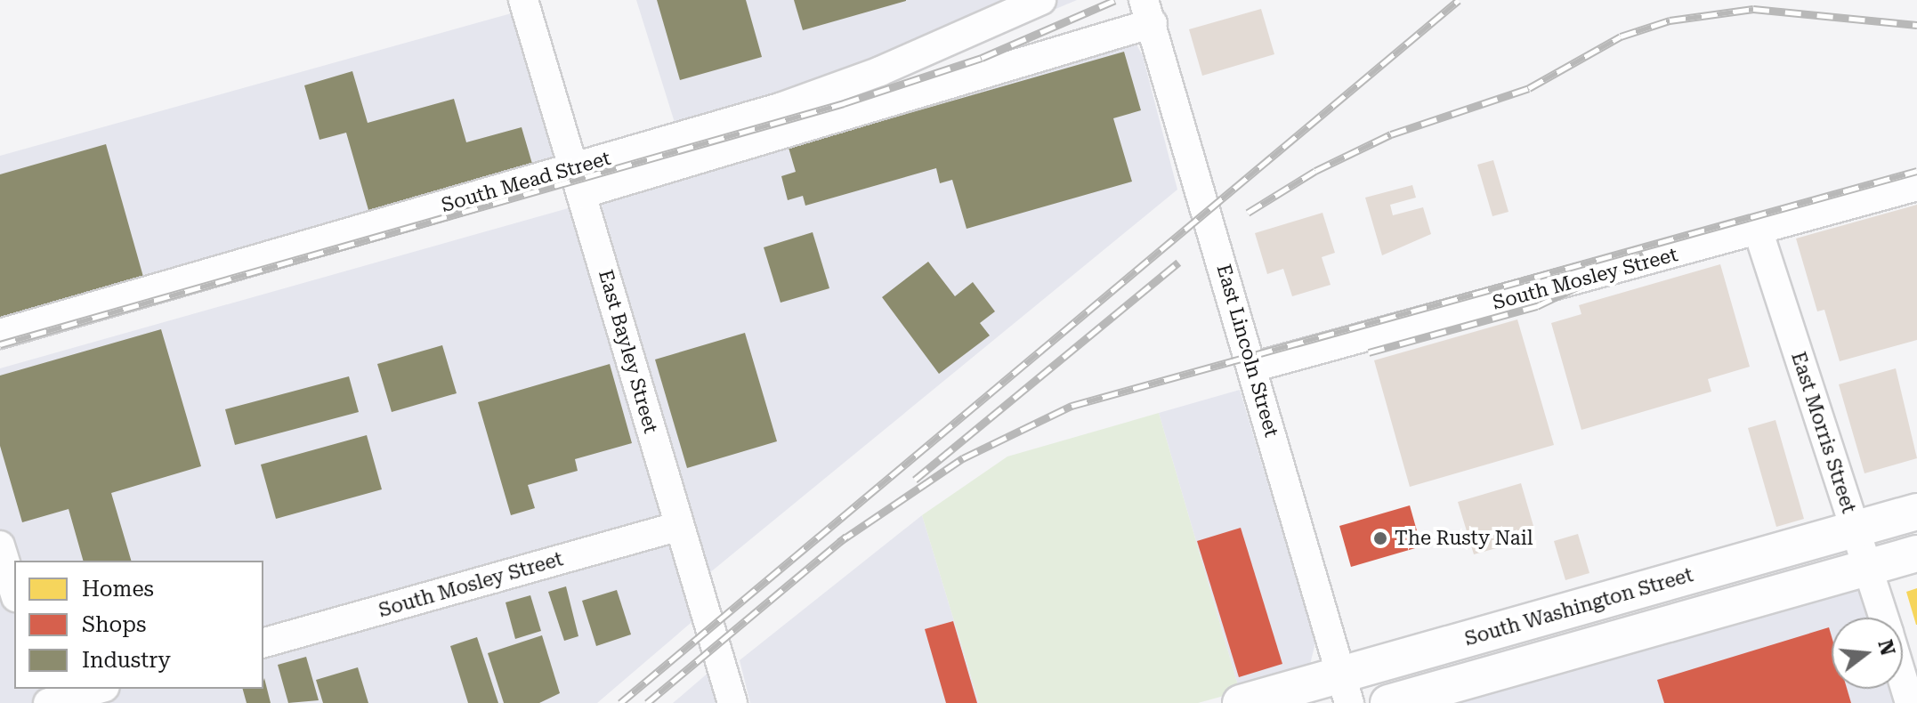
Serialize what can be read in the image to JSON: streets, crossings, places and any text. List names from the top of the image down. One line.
{"streets":{"main road":["South Washington Street"],"street":["South Mead Street","South Mosley Street","East Lincoln Street","East Bayley Street","East Morris Street"]},"crossings":[["South Mead Street","East Lincoln Street"],["South Mead Street","East Bayley Street"],["South Mosley Street","East Lincoln Street"],["South Mosley Street","East Bayley Street"],["South Mosley Street","East Morris Street"],["East Lincoln Street","South Washington Street"],["East Morris Street","South Washington Street"]],"places":["The Rusty Nail"],"legend":["Homes","Shops","Industry"],"north":"right"}
